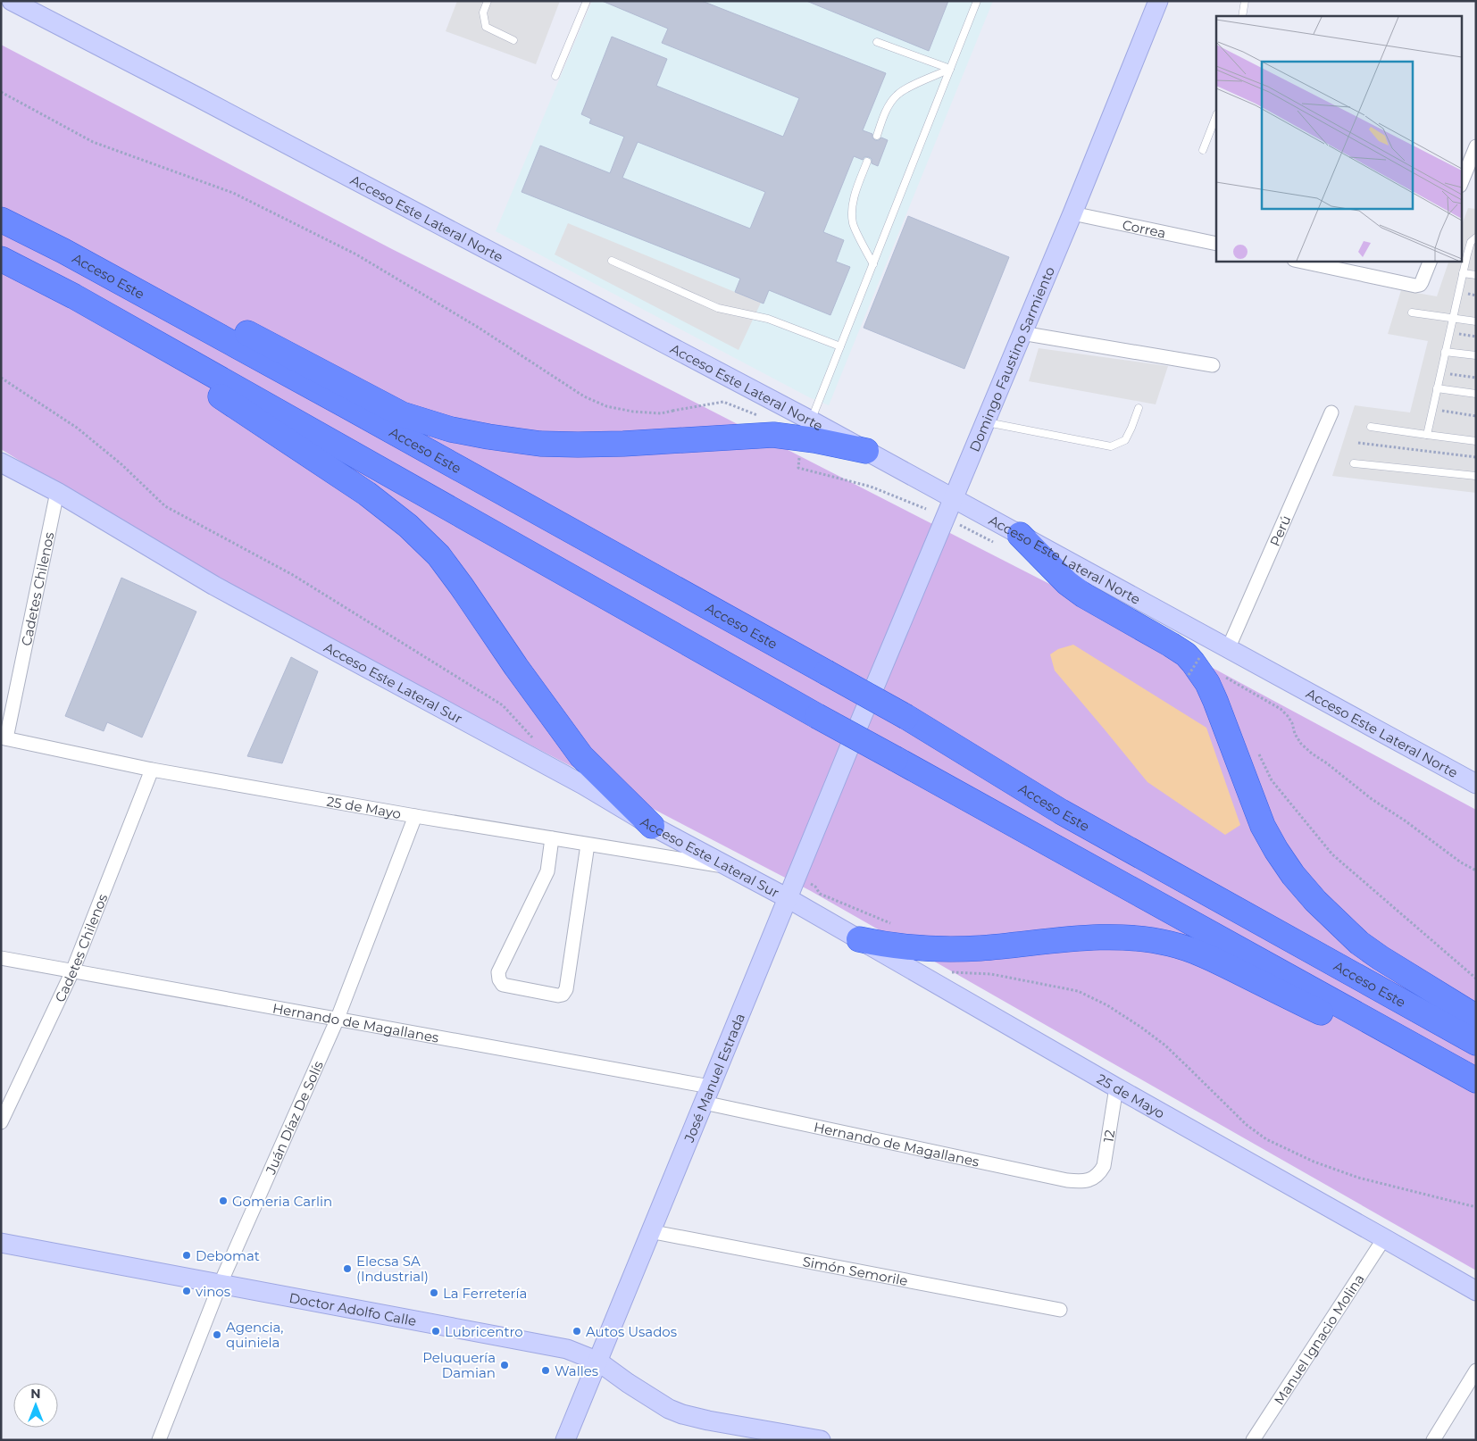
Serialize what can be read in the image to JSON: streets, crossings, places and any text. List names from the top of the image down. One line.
{"streets":{"highway":["Acceso Este"],"street":["Acceso Este Lateral Norte","Correa","Domingo Faustino Sarmiento","Perú","Cadetes Chilenos","Acceso Este Lateral Sur","25 de Mayo","Hernando de Magallanes","José Manuel Estrada","Juán Díaz De Solís","12","Simón Semorile","Doctor Adolfo Calle","Manuel Ignacio Molina"]},"crossings":[["Acceso Este Lateral Norte","Domingo Faustino Sarmiento"],["Acceso Este Lateral Norte","Perú"],["Correa","Domingo Faustino Sarmiento"],["Domingo Faustino Sarmiento","José Manuel Estrada"],["Cadetes Chilenos","Acceso Este Lateral Sur"],["Cadetes Chilenos","25 de Mayo"],["Cadetes Chilenos","Hernando de Magallanes"],["Acceso Este Lateral Sur","25 de Mayo"],["Acceso Este Lateral Sur","José Manuel Estrada"],["25 de Mayo","José Manuel Estrada"],["25 de Mayo","Juán Díaz De Solís"],["25 de Mayo","12"],["25 de Mayo","Manuel Ignacio Molina"],["Hernando de Magallanes","José Manuel Estrada"],["Hernando de Magallanes","Juán Díaz De Solís"],["Hernando de Magallanes","12"],["José Manuel Estrada","Simón Semorile"],["José Manuel Estrada","Doctor Adolfo Calle"],["Juán Díaz De Solís","Doctor Adolfo Calle"]],"places":["Gomeria Carlin","Debomat","Elecsa SA (Industrial)","vinos","La Ferretería","Lubricentro","Autos Usados","Agencia, quiniela","Peluquería Damian","Walles"],"north":"top"}
